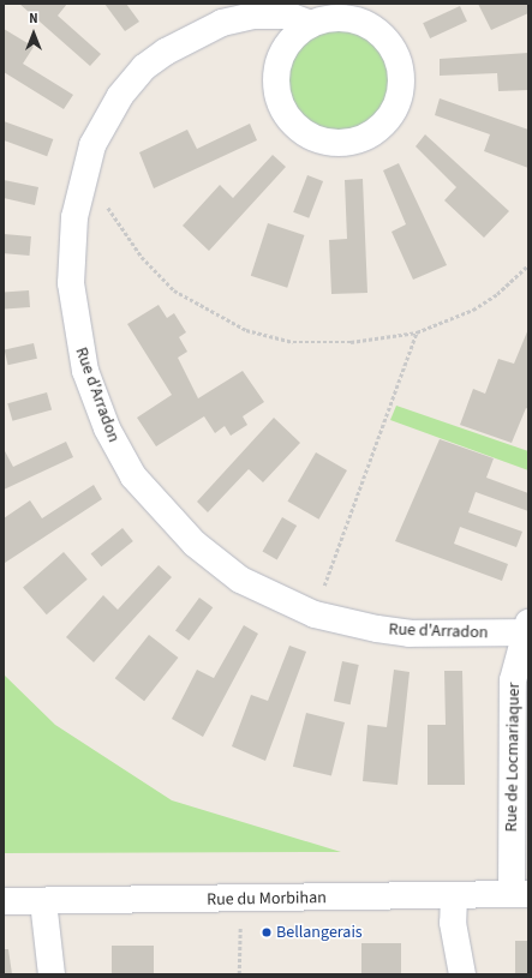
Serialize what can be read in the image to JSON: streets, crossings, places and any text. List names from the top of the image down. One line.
{"streets":{"street":["Rue d'Arradon","Rue de Locmariaquer","Rue du Morbihan"]},"crossings":[["Rue d'Arradon","Rue de Locmariaquer"],["Rue de Locmariaquer","Rue du Morbihan"]],"places":["Bellangerais"],"north":"top"}
